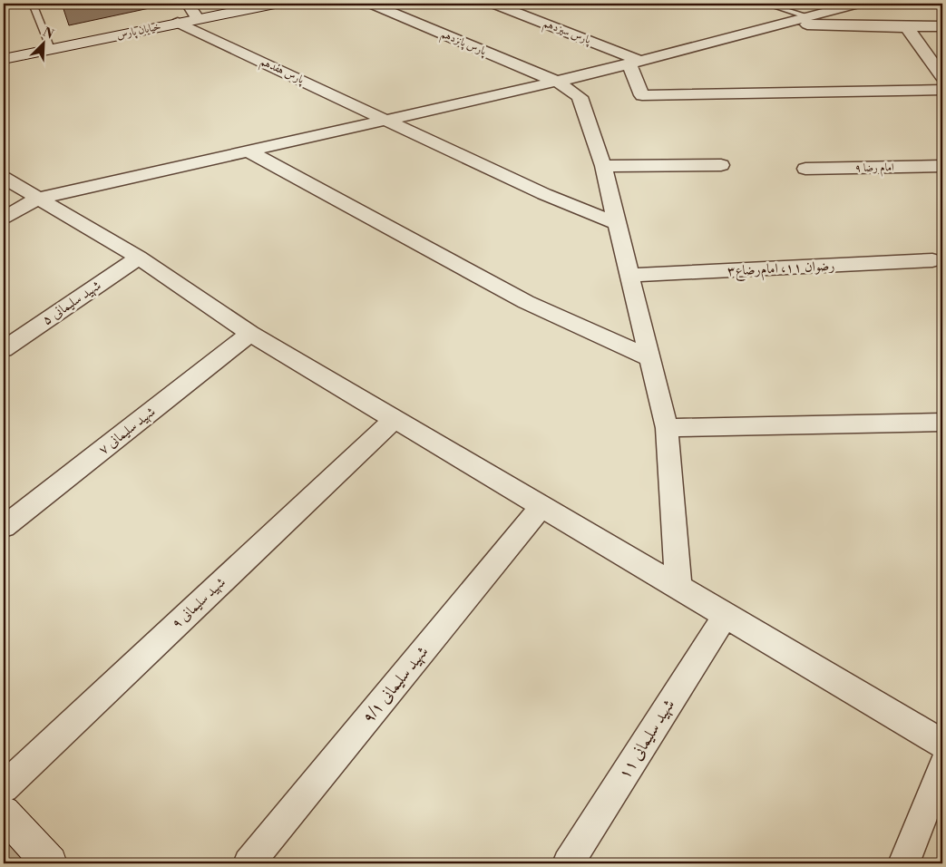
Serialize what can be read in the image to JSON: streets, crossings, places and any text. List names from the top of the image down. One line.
{"streets":{"main road":["خیابان پارس"],"street":["پارس‌ سیزدهم","پارس‌ پانزدهم","پارس‌ هفدهم","امام رضا ۹","رضوان ۱۱، امام‌رضا‌ع‌۳","شهید سلیمانی ۵","شهید سلیمانی ۷","شهید سلیمانی ۹","شهید سلیمانی ۹/۱","شهید سلیمانی ۱۱"]},"crossings":[["خیابان پارس","پارس‌ هفدهم"],["پارس‌ پانزدهم","پارس‌ هفدهم"],["پارس‌ پانزدهم","رضوان ۱۱، امام‌رضا‌ع‌۳"]],"north":"top right"}
